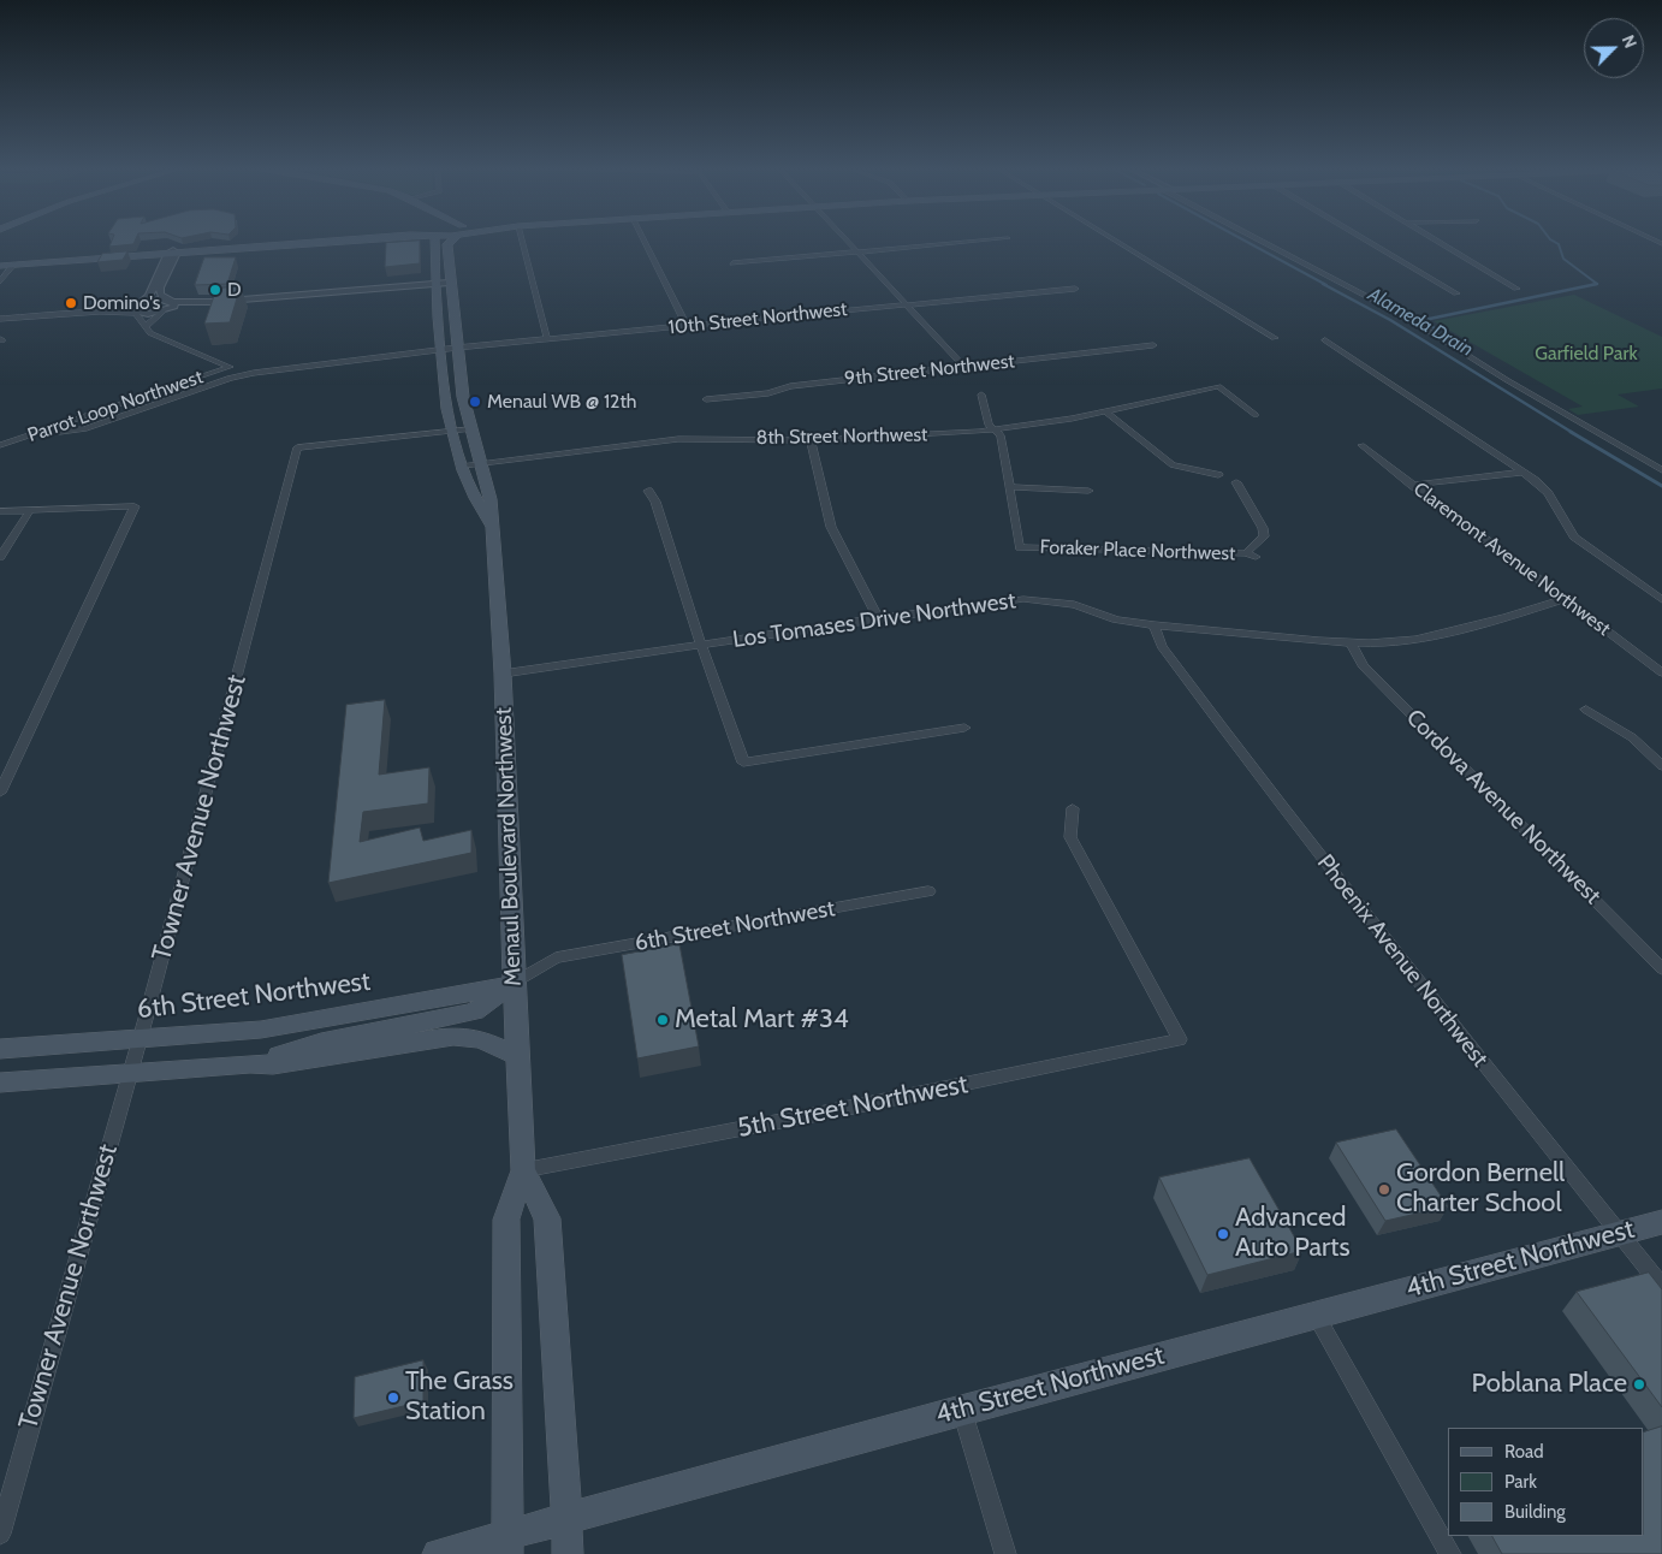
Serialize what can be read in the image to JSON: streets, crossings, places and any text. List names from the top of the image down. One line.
{"streets":{"main road":["Menaul Boulevard Northwest","6th Street Northwest","4th Street Northwest"],"street":["10th Street Northwest","9th Street Northwest","Parrot Loop Northwest","8th Street Northwest","Foraker Place Northwest","Claremont Avenue Northwest","Los Tomases Drive Northwest","Cordova Avenue Northwest","Towner Avenue Northwest","Phoenix Avenue Northwest","5th Street Northwest"]},"crossings":[["10th Street Northwest","Parrot Loop Northwest"],["10th Street Northwest","Menaul Boulevard Northwest"],["8th Street Northwest","Menaul Boulevard Northwest"],["Claremont Avenue Northwest","Los Tomases Drive Northwest"],["Los Tomases Drive Northwest","Cordova Avenue Northwest"],["Los Tomases Drive Northwest","Menaul Boulevard Northwest"],["Los Tomases Drive Northwest","Phoenix Avenue Northwest"],["Towner Avenue Northwest","Menaul Boulevard Northwest"],["Towner Avenue Northwest","6th Street Northwest"],["Menaul Boulevard Northwest","6th Street Northwest"],["Menaul Boulevard Northwest","5th Street Northwest"],["Menaul Boulevard Northwest","4th Street Northwest"],["Phoenix Avenue Northwest","4th Street Northwest"]],"water":["Alameda Drain"],"parks":["Garfield Park"],"places":["D","Domino's","Menaul WB @ 12th","Metal Mart #34","Gordon Bernell Charter School","Advanced Auto Parts","Poblana Place","The Grass Station"],"legend":["Road","Park","Building"],"north":"top right"}
